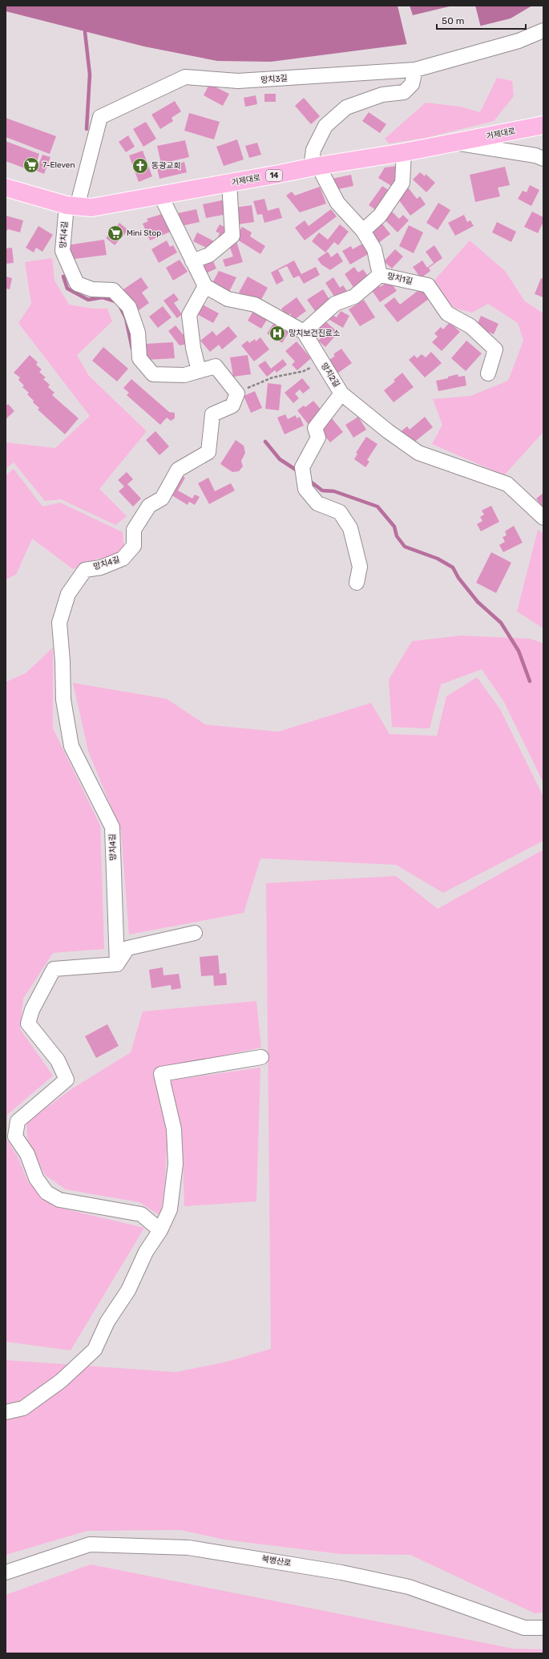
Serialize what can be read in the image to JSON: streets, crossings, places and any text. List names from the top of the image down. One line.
{"streets":{"main road":["거제대로","14"],"street":["망치3길","망치4길","망치1길","망치2길","북병산로"]},"crossings":[["망치3길","거제대로"],["망치3길","망치4길"],["거제대로","망치4길"],["거제대로","망치1길"]],"places":{"supermarket":["7-Eleven","Mini Stop"],"church":["동광교회"],"hospital":["망치보건진료소"]},"scale_bar":"50 m"}
